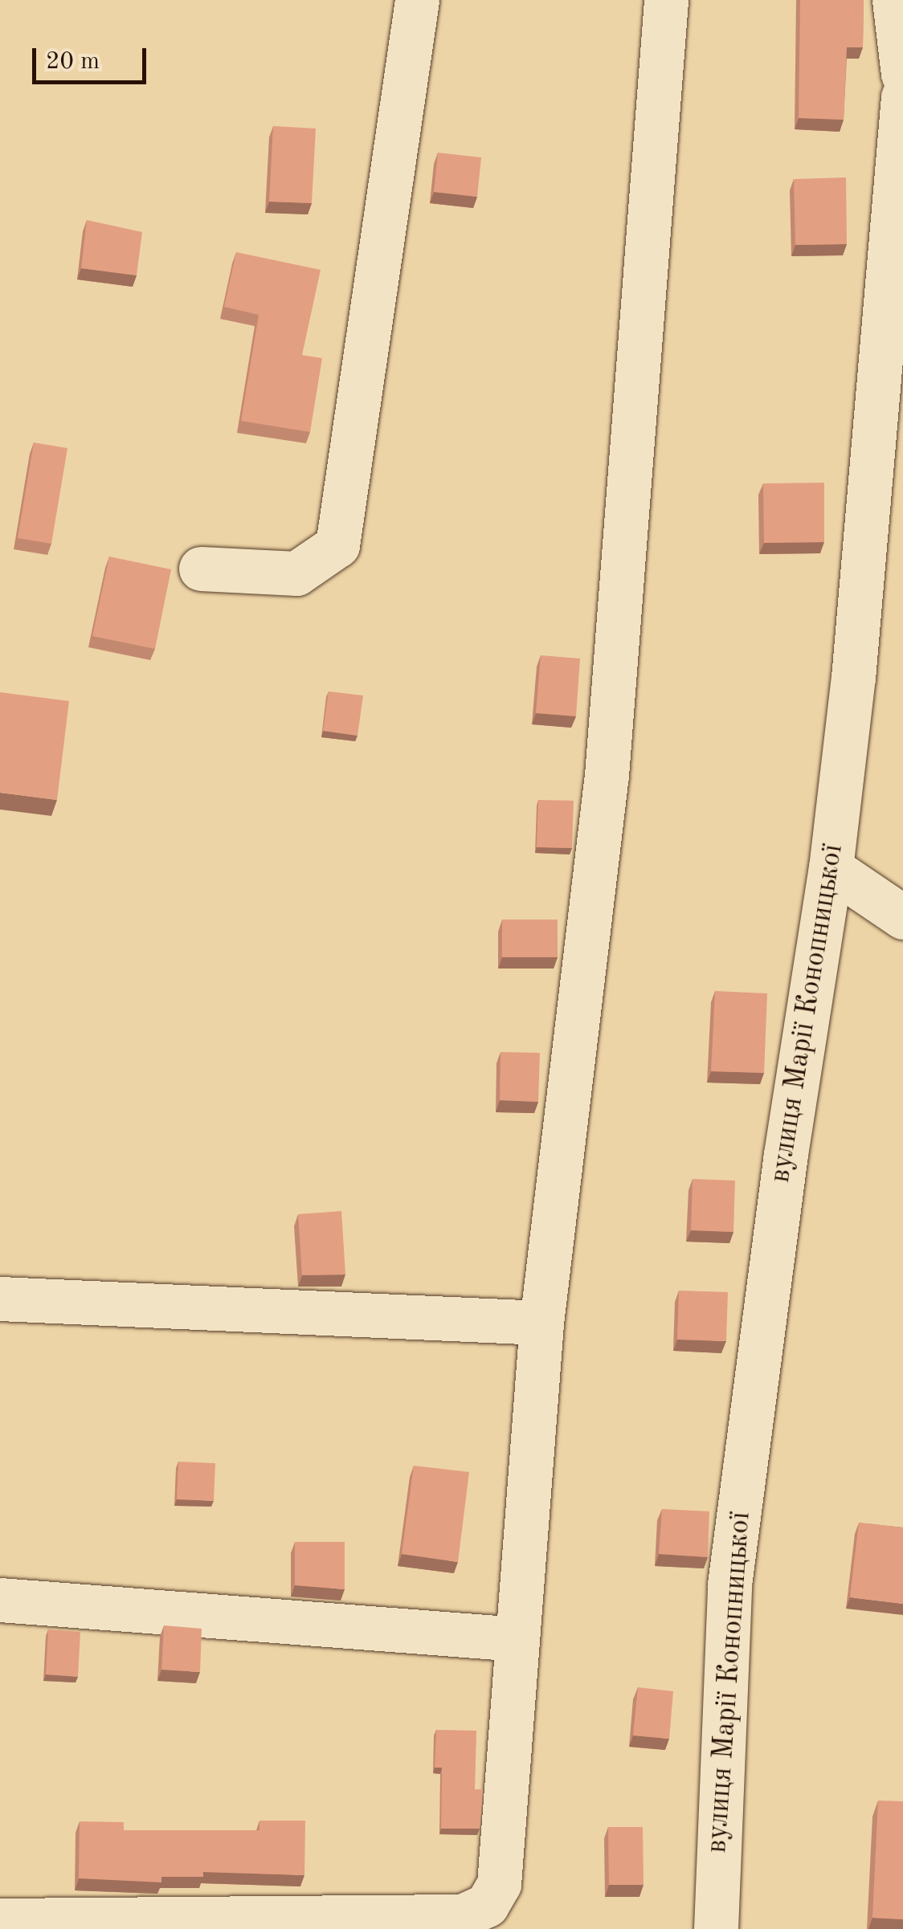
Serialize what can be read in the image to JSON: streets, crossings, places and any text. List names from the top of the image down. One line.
{"streets":{"street":["вулиця Марії Конопницької"]},"scale_bar":"20 m"}
